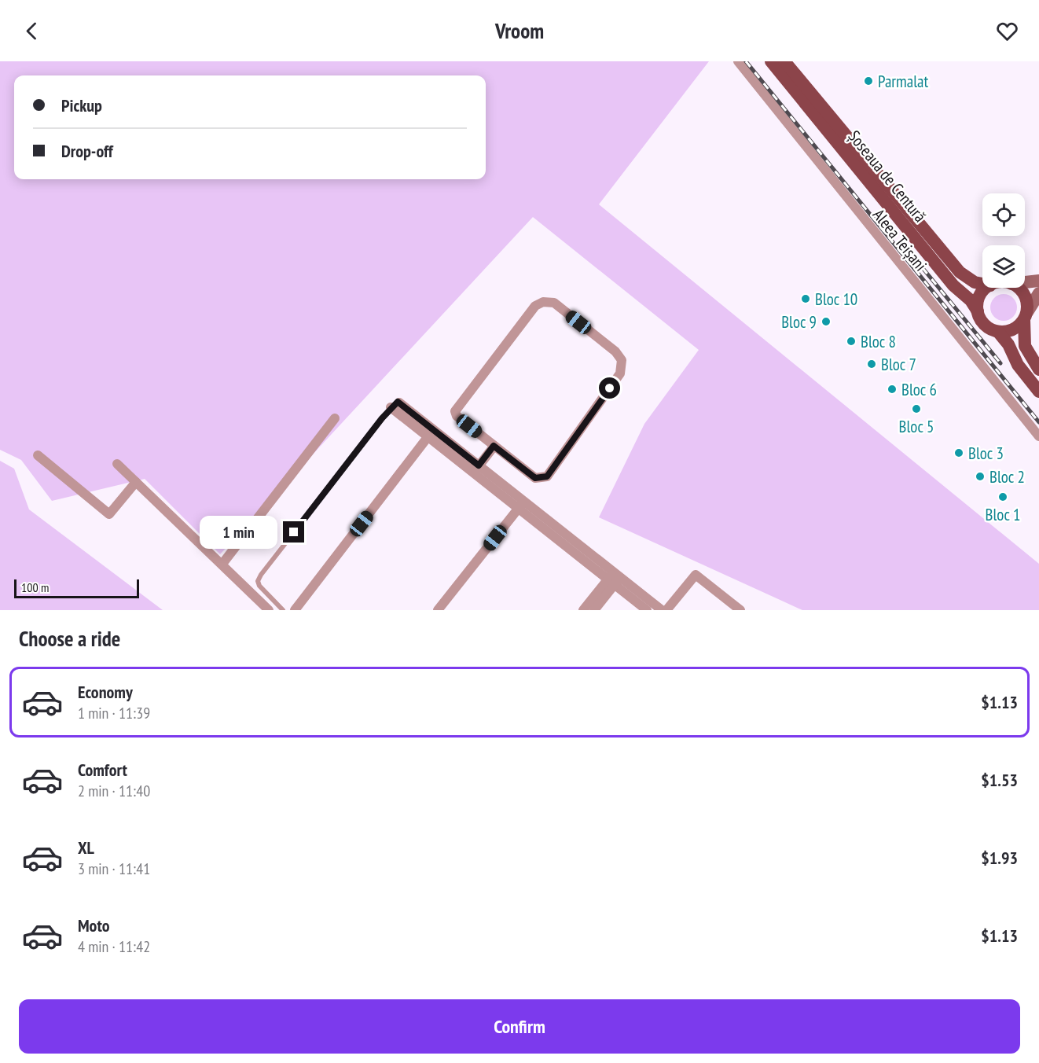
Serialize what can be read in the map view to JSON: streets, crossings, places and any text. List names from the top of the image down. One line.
{"streets":{"main road":["Șoseaua de Centură"],"street":["Aleea Teișani"]},"places":["Parmalat","Bloc 10","Bloc 9","Bloc 8","Bloc 7","Bloc 6","Bloc 5","Bloc 3","Bloc 2","Bloc 1"],"scale_bar":"100 m","page":{"header":"Vroom","banner":["Pickup","Drop-off"],"bubble":"1 min","scale":"100 m","heading":"Choose a ride","list":[{"name":"Economy","note":"1 min · 11:39","value":"$1.13"},{"name":"Comfort","note":"2 min · 11:40","value":"$1.53"},{"name":"XL","note":"3 min · 11:41","value":"$1.93"},{"name":"Moto","note":"4 min · 11:42","value":"$1.13"}],"buttons":"Confirm"}}
